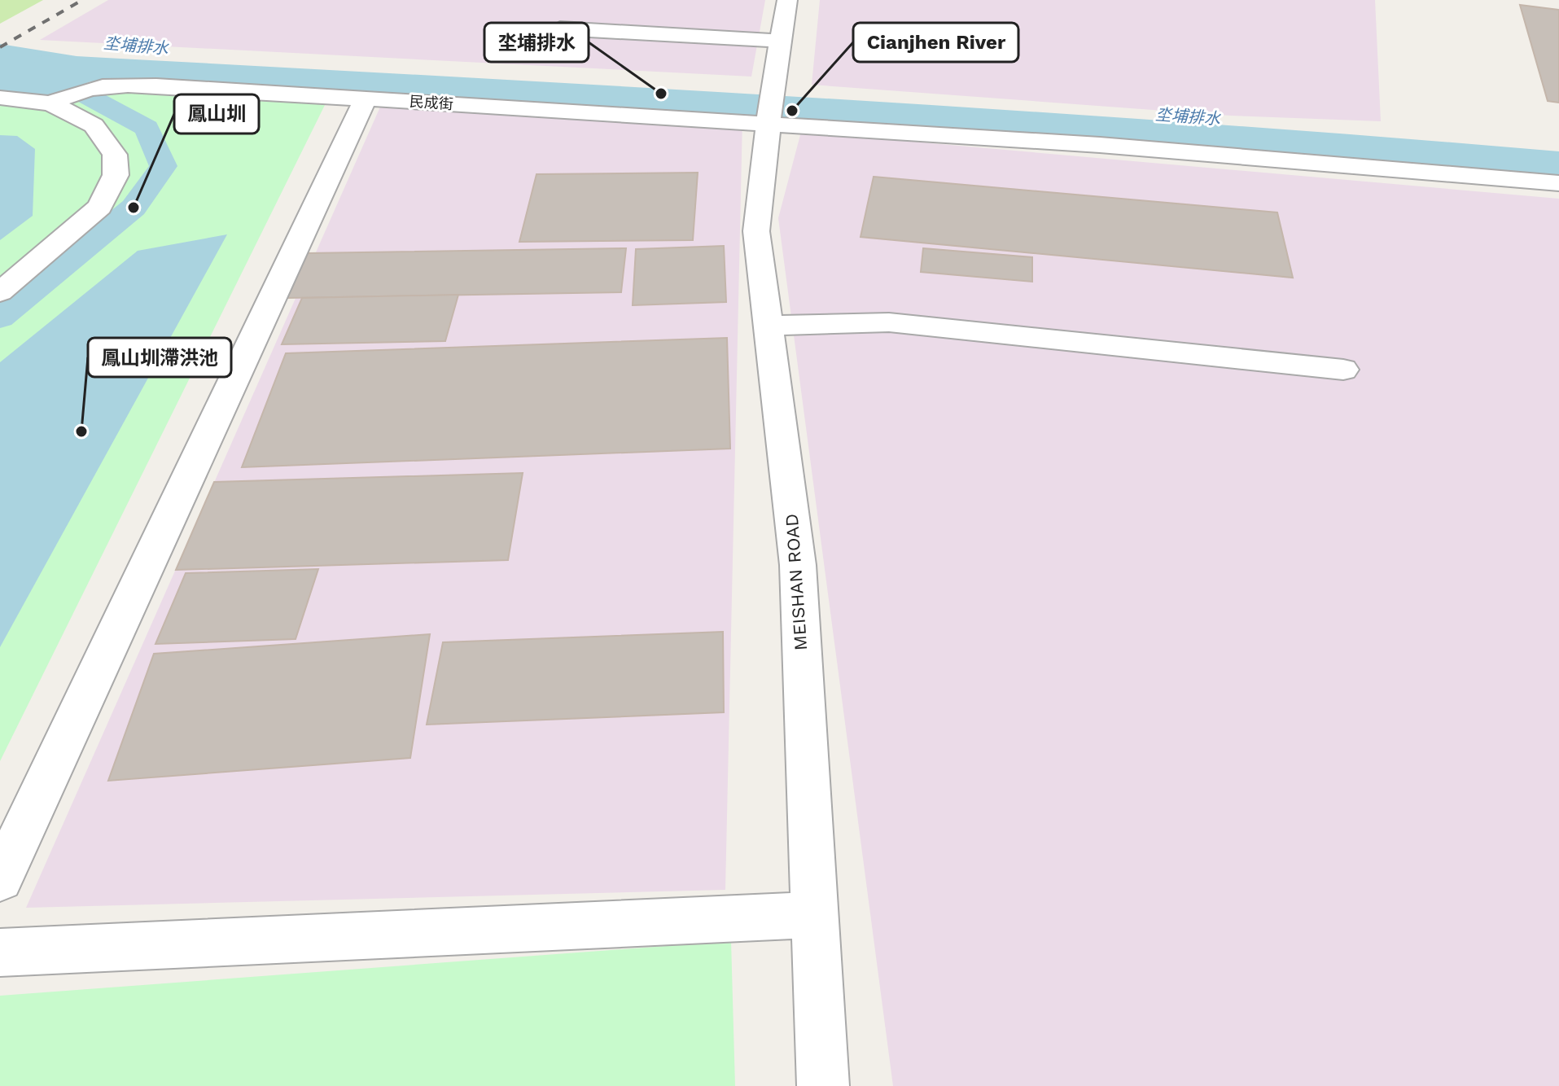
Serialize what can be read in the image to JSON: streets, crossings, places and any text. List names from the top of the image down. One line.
{"streets":{"street":["民成街","MEISHAN ROAD"]},"crossings":[["民成街","MEISHAN ROAD"]],"water":["坔埔排水"],"places":["坔埔排水","Cianjhen River","鳳山圳","鳳山圳滯洪池"]}
